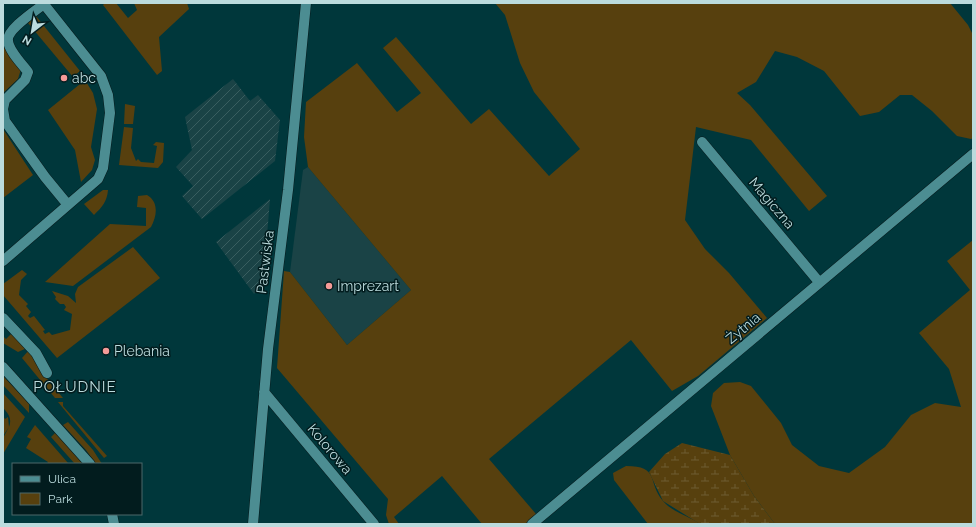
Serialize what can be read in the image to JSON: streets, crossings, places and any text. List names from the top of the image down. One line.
{"streets":{"street":["Magiczna","Pastwiska","Żytnia","Kolorowa"]},"crossings":[["Magiczna","Żytnia"],["Pastwiska","Kolorowa"]],"districts":["POŁUDNIE"],"places":["abc","Imprezart","Plebania"],"legend":["Ulica","Park"],"north":"bottom left"}
